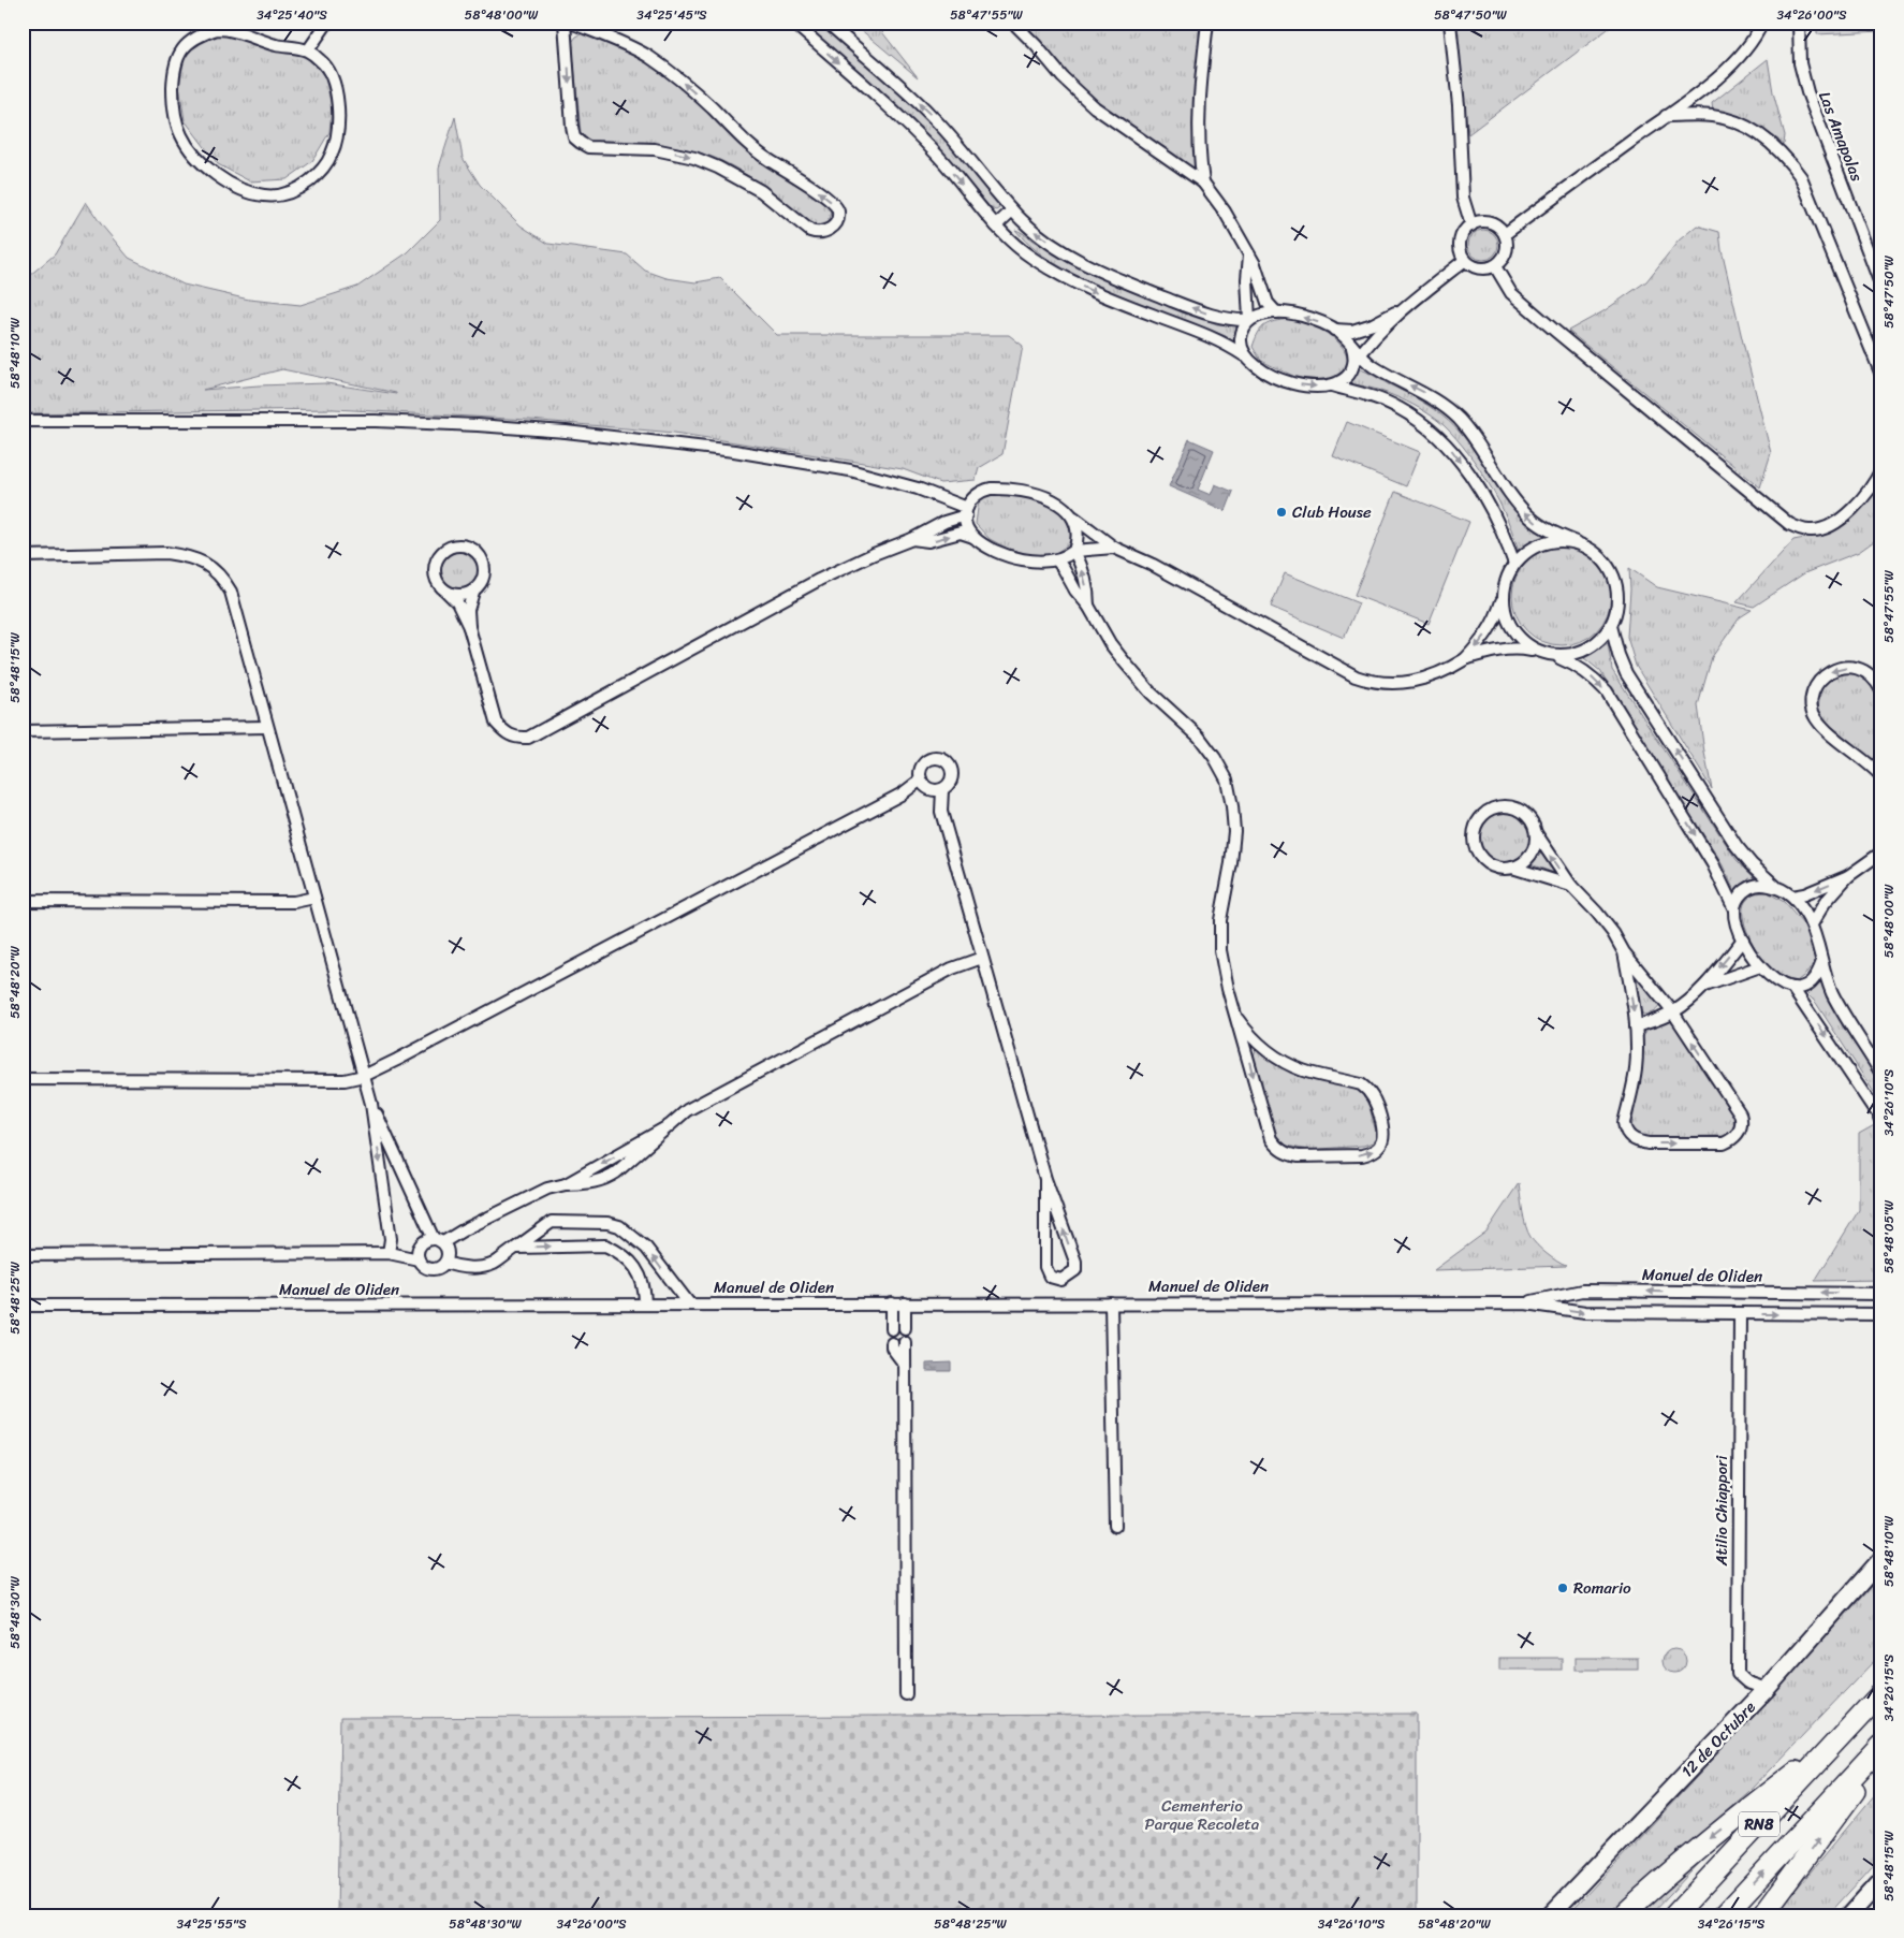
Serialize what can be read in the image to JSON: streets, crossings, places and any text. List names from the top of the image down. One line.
{"streets":{"highway":["RN8"],"street":["Las Amapolas","Manuel de Oliden","Atilio Chiappori","12 de Octubre"]},"crossings":[["Manuel de Oliden","Atilio Chiappori"],["Atilio Chiappori","12 de Octubre"]],"parks":["Cementerio Parque Recoleta"],"places":["Club House","Romario"],"coordinates":["34°25'40\"S","58°48'00\"W","34°25'45\"S","58°47'55\"W","58°47'50\"W","34°26'00\"S","58°48'10\"W","58°48'15\"W","58°48'20\"W","34°26'10\"S","58°48'05\"W","58°48'25\"W","58°48'30\"W","34°26'15\"S","34°25'55\"S"]}
